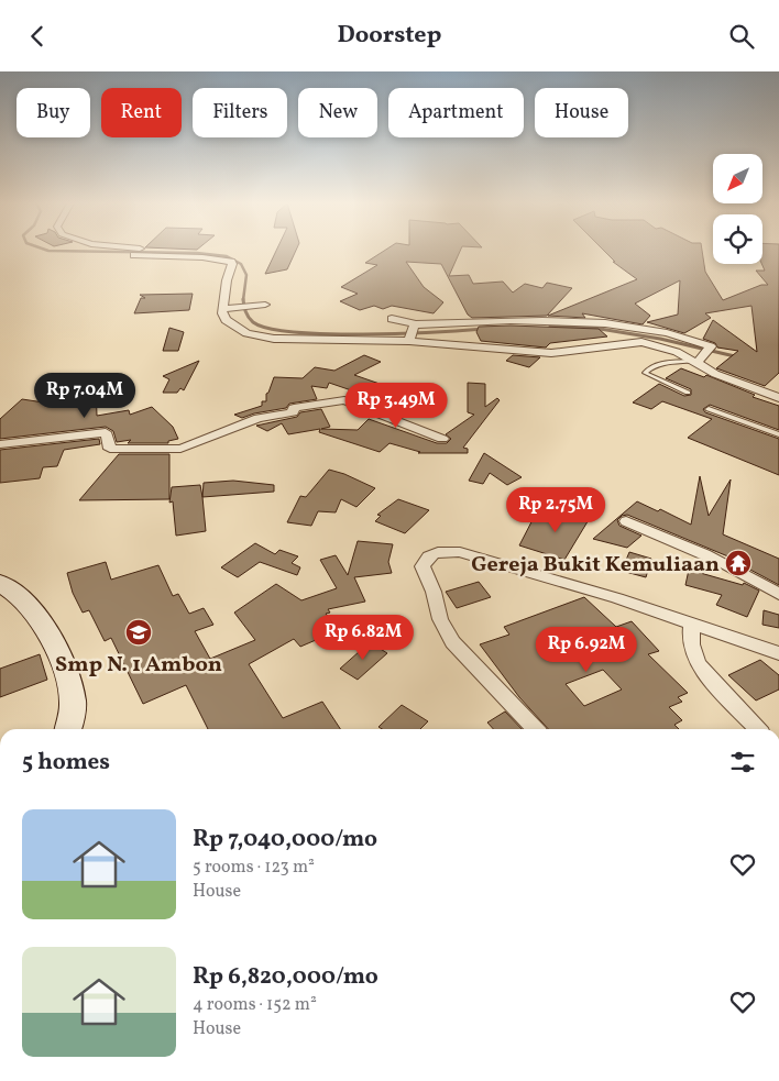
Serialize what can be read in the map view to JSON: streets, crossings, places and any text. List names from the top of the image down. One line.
{"places":{"temple":["Gereja Bukit Kemuliaan"],"school or university":["Smp N. 1 Ambon"]},"north":"bottom left","page":{"header":"Doorstep","chip":["Buy","Rent","Filters","New","Apartment","House"],"price":["Rp 7.04M","Rp 3.49M","Rp 2.75M","Rp 6.82M","Rp 6.92M"],"heading":"5 homes","list":[{"name":"Rp 7,040,000/mo","note":"5 rooms · 123 m² · House"},{"name":"Rp 6,820,000/mo","note":"4 rooms · 152 m² · House"}]}}
